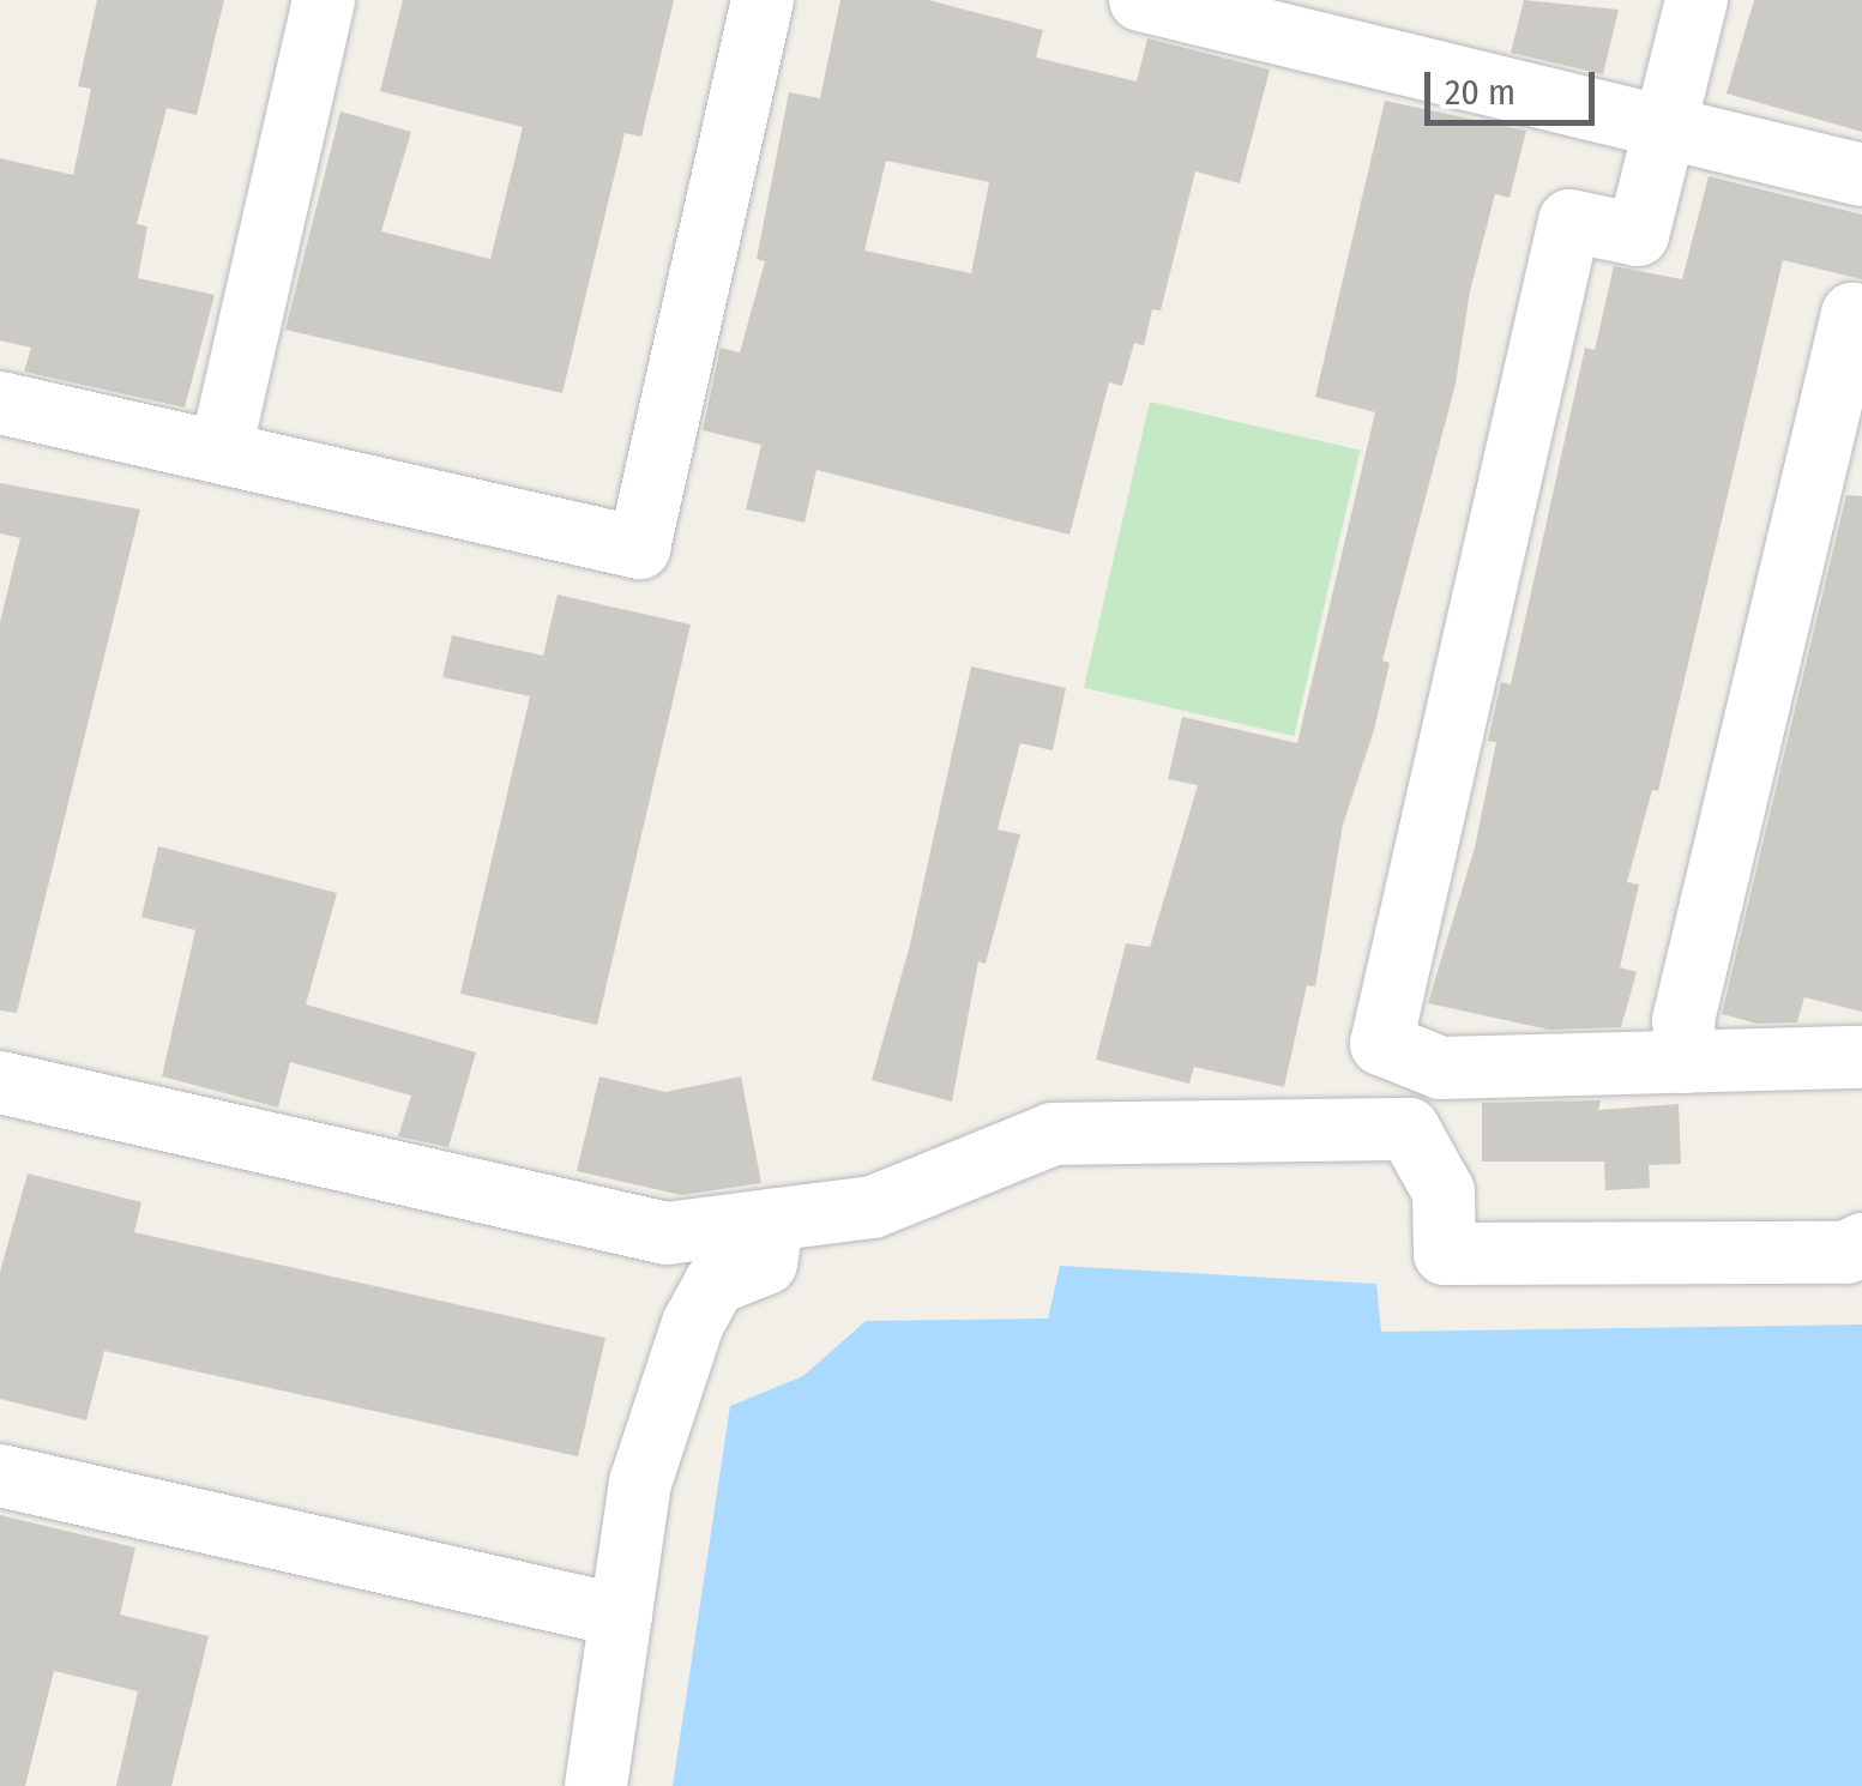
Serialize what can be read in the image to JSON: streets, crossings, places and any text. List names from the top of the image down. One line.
{"scale_bar":"20 m"}
